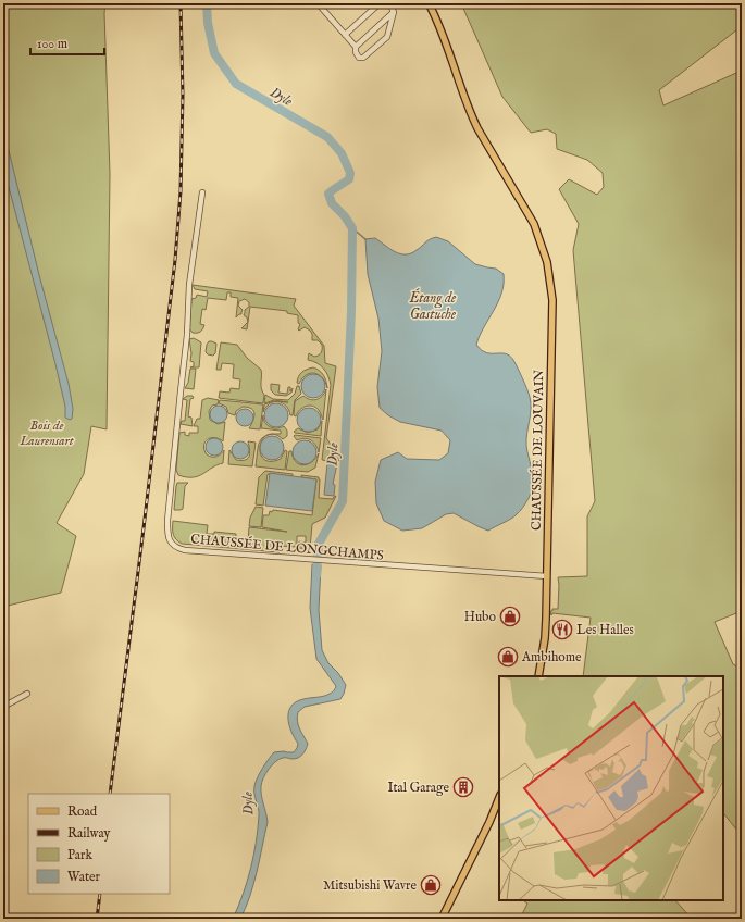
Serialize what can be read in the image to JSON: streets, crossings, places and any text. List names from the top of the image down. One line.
{"streets":{"main road":["CHAUSSÉE DE LOUVAIN"],"street":["CHAUSSÉE DE LONGCHAMPS"]},"crossings":[["CHAUSSÉE DE LOUVAIN","CHAUSSÉE DE LONGCHAMPS"]],"water":["Dyle","Étang de Gastuche"],"parks":["Bois de Laurensart"],"places":{"shop":["Hubo","Ambihome","Mitsubishi Wavre"],"restaurant":["Les Halles"],"building":["Ital Garage"]},"legend":["Road","Railway","Park","Water"],"scale_bar":"100 m"}
